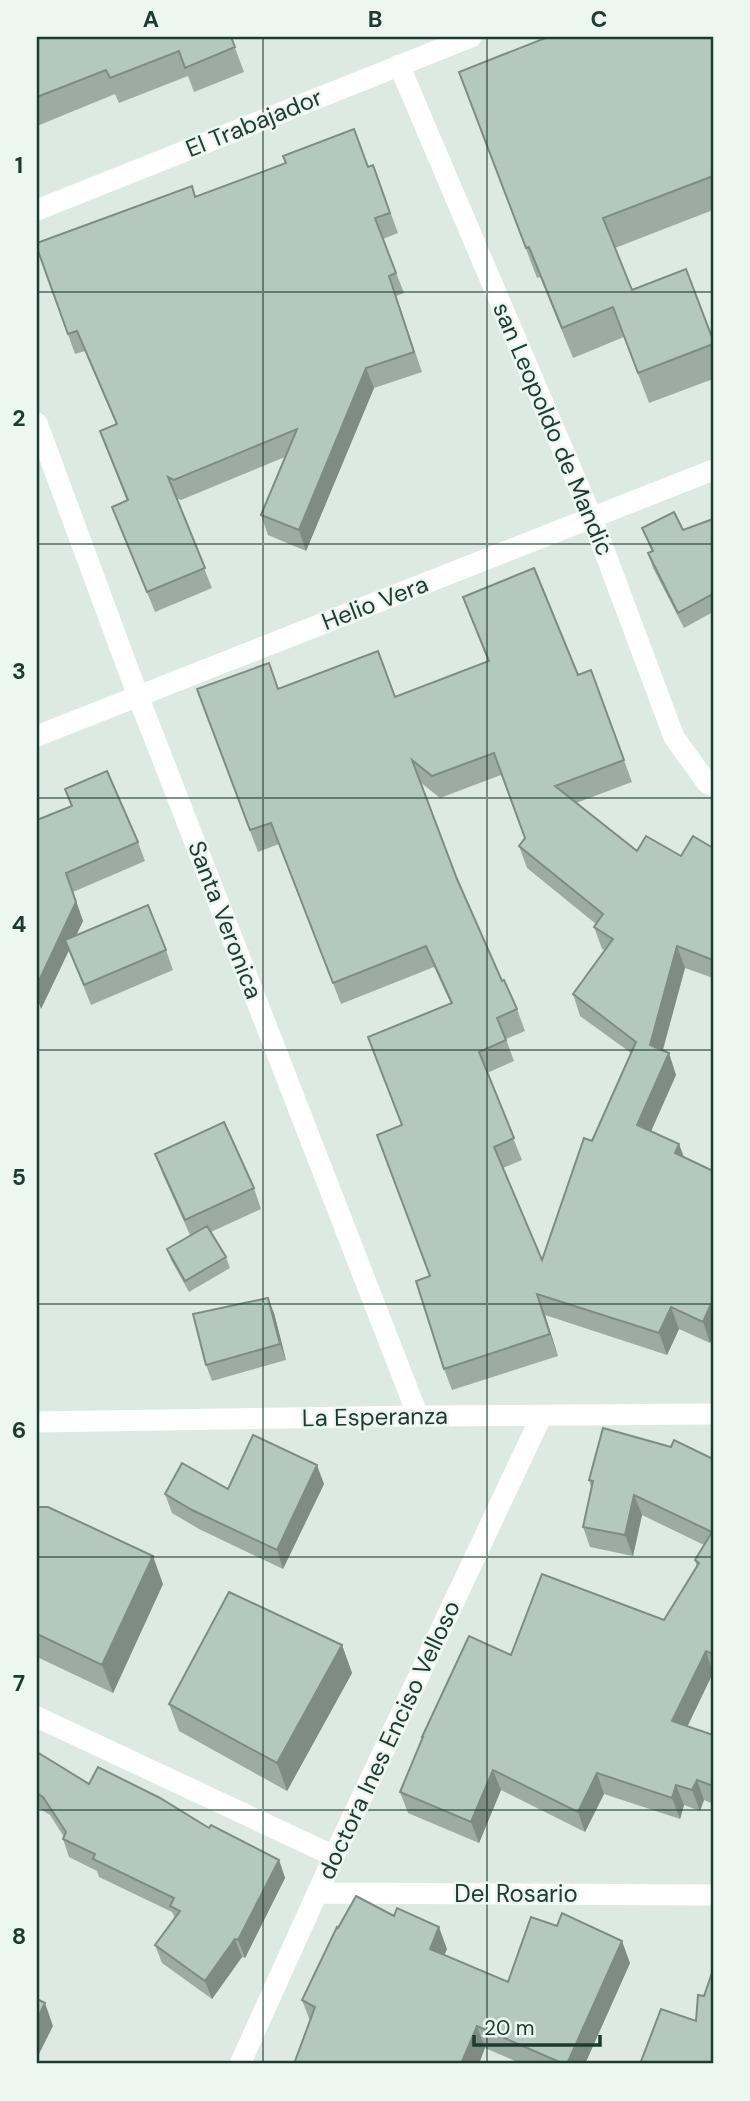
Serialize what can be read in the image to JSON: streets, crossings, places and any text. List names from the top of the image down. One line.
{"streets":{"street":["El Trabajador","san Leopoldo de Mandic","Helio Vera","Santa Veronica","La Esperanza","doctora Ines Enciso Velloso","Del Rosario"]},"crossings":[["El Trabajador","san Leopoldo de Mandic"],["san Leopoldo de Mandic","Helio Vera"],["Helio Vera","Santa Veronica"],["Santa Veronica","La Esperanza"],["La Esperanza","doctora Ines Enciso Velloso"],["doctora Ines Enciso Velloso","Del Rosario"]],"scale_bar":"20 m","grid":{"columns":["A","B","C"],"rows":["1","2","3","4","5","6","7","8"]}}
